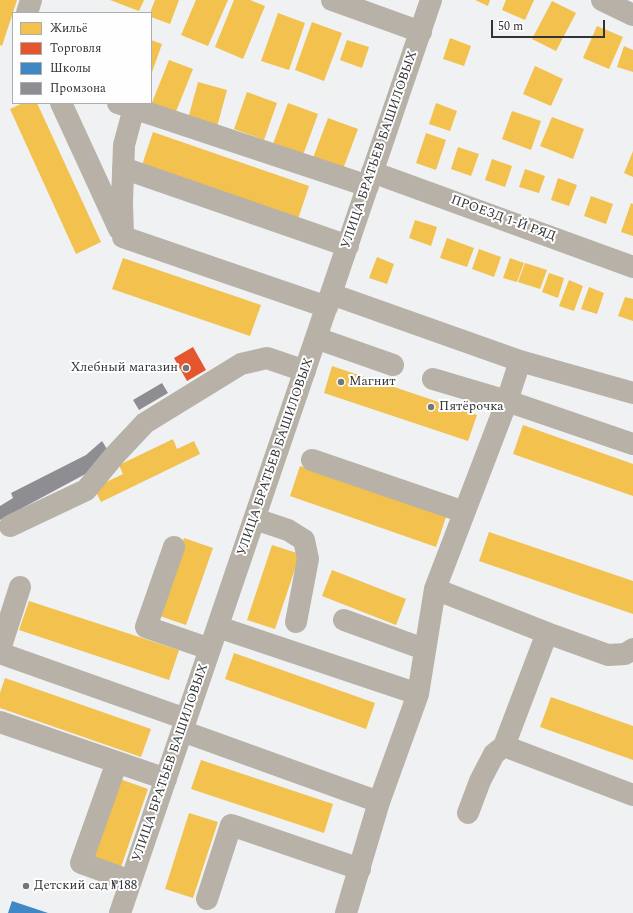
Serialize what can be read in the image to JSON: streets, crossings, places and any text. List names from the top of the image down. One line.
{"streets":{"street":["УЛИЦА БРАТЬЕВ БАШИЛОВЫХ","ПРОЕЗД 1-Й РЯД"]},"crossings":[["УЛИЦА БРАТЬЕВ БАШИЛОВЫХ","ПРОЕЗД 1-Й РЯД"]],"places":["Хлебный магазин","Магнит","Пятёрочка","Детский сад №188"],"legend":["Жильё","Торговля","Школы","Промзона"],"scale_bar":"50 m"}
